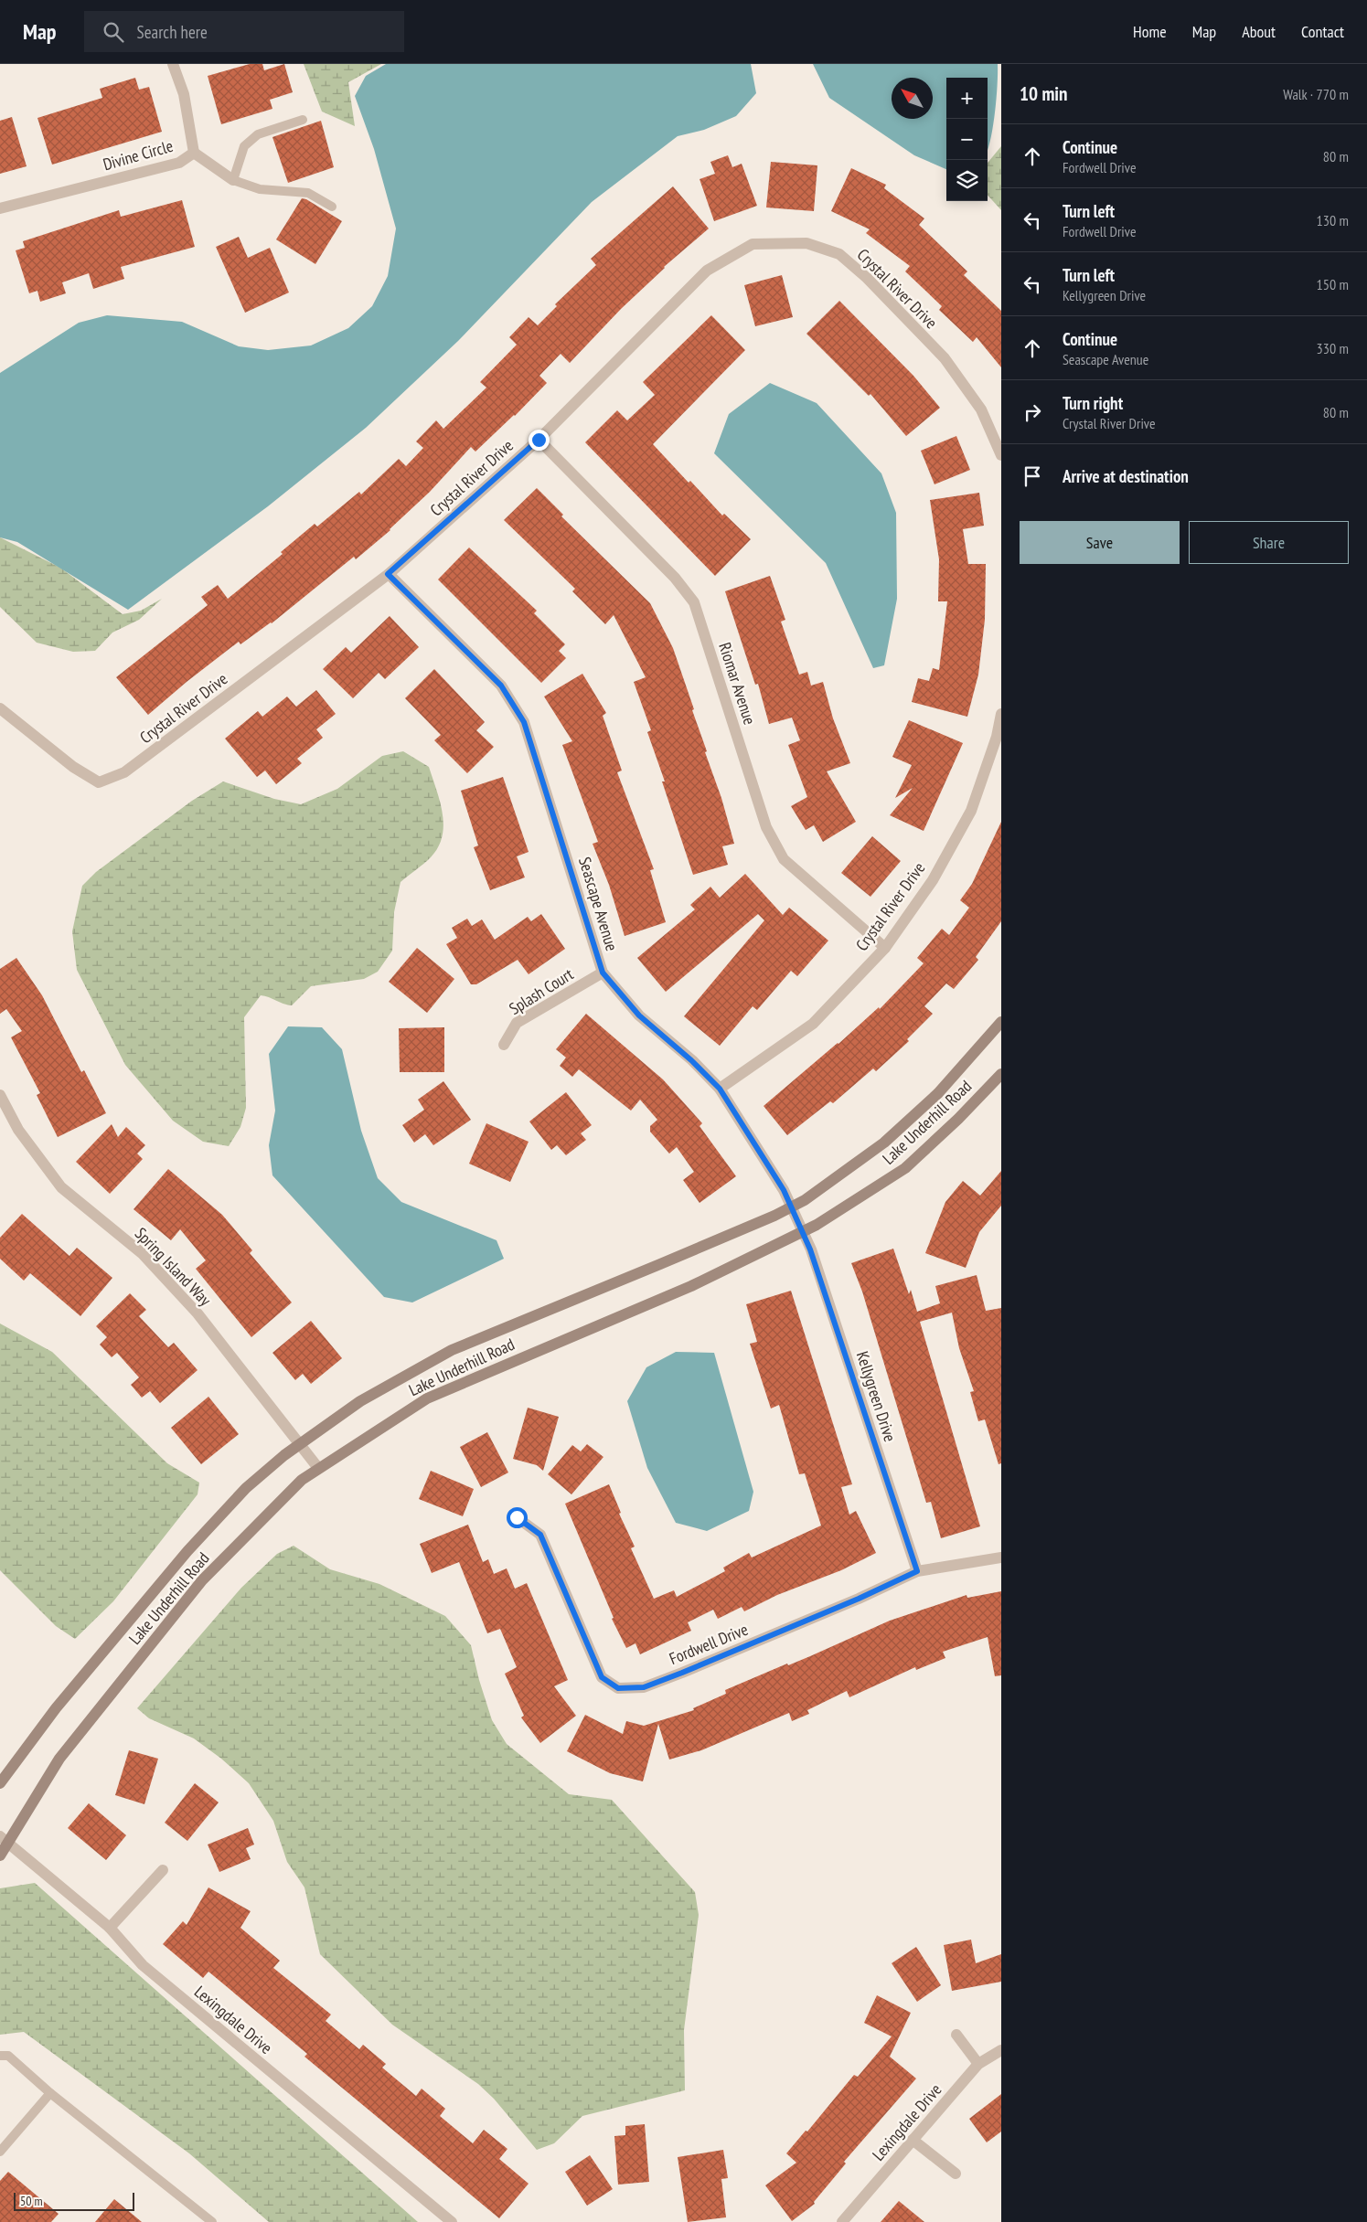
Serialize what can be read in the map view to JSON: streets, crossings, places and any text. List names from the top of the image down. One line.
{"streets":{"street":["Divine Circle","Crystal River Drive","Riomar Avenue","Seascape Avenue","Splash Court","Lake Underhill Road","Spring Island Way","Kellygreen Drive","Fordwell Drive","Lexingdale Drive"]},"crossings":[["Crystal River Drive","Riomar Avenue"],["Crystal River Drive","Seascape Avenue"],["Seascape Avenue","Splash Court"],["Seascape Avenue","Lake Underhill Road"],["Seascape Avenue","Kellygreen Drive"],["Lake Underhill Road","Spring Island Way"],["Lake Underhill Road","Kellygreen Drive"],["Lake Underhill Road","Lexingdale Drive"],["Kellygreen Drive","Fordwell Drive"]],"scale_bar":"50 m","north":"top left","page":{"header":"Map","search":"Search here","nav":["Home","Map","About","Contact"],"heading":["10 min","Walk · 770 m"],"map_buttons":["+","−"],"list":[["Continue","Fordwell Drive","80 m"],["Turn left","Fordwell Drive","130 m"],["Turn left","Kellygreen Drive","150 m"],["Continue","Seascape Avenue","330 m"],["Turn right","Crystal River Drive","80 m"],"Arrive at destination"],"buttons":["Save","Share"],"scale":"50 m"}}
